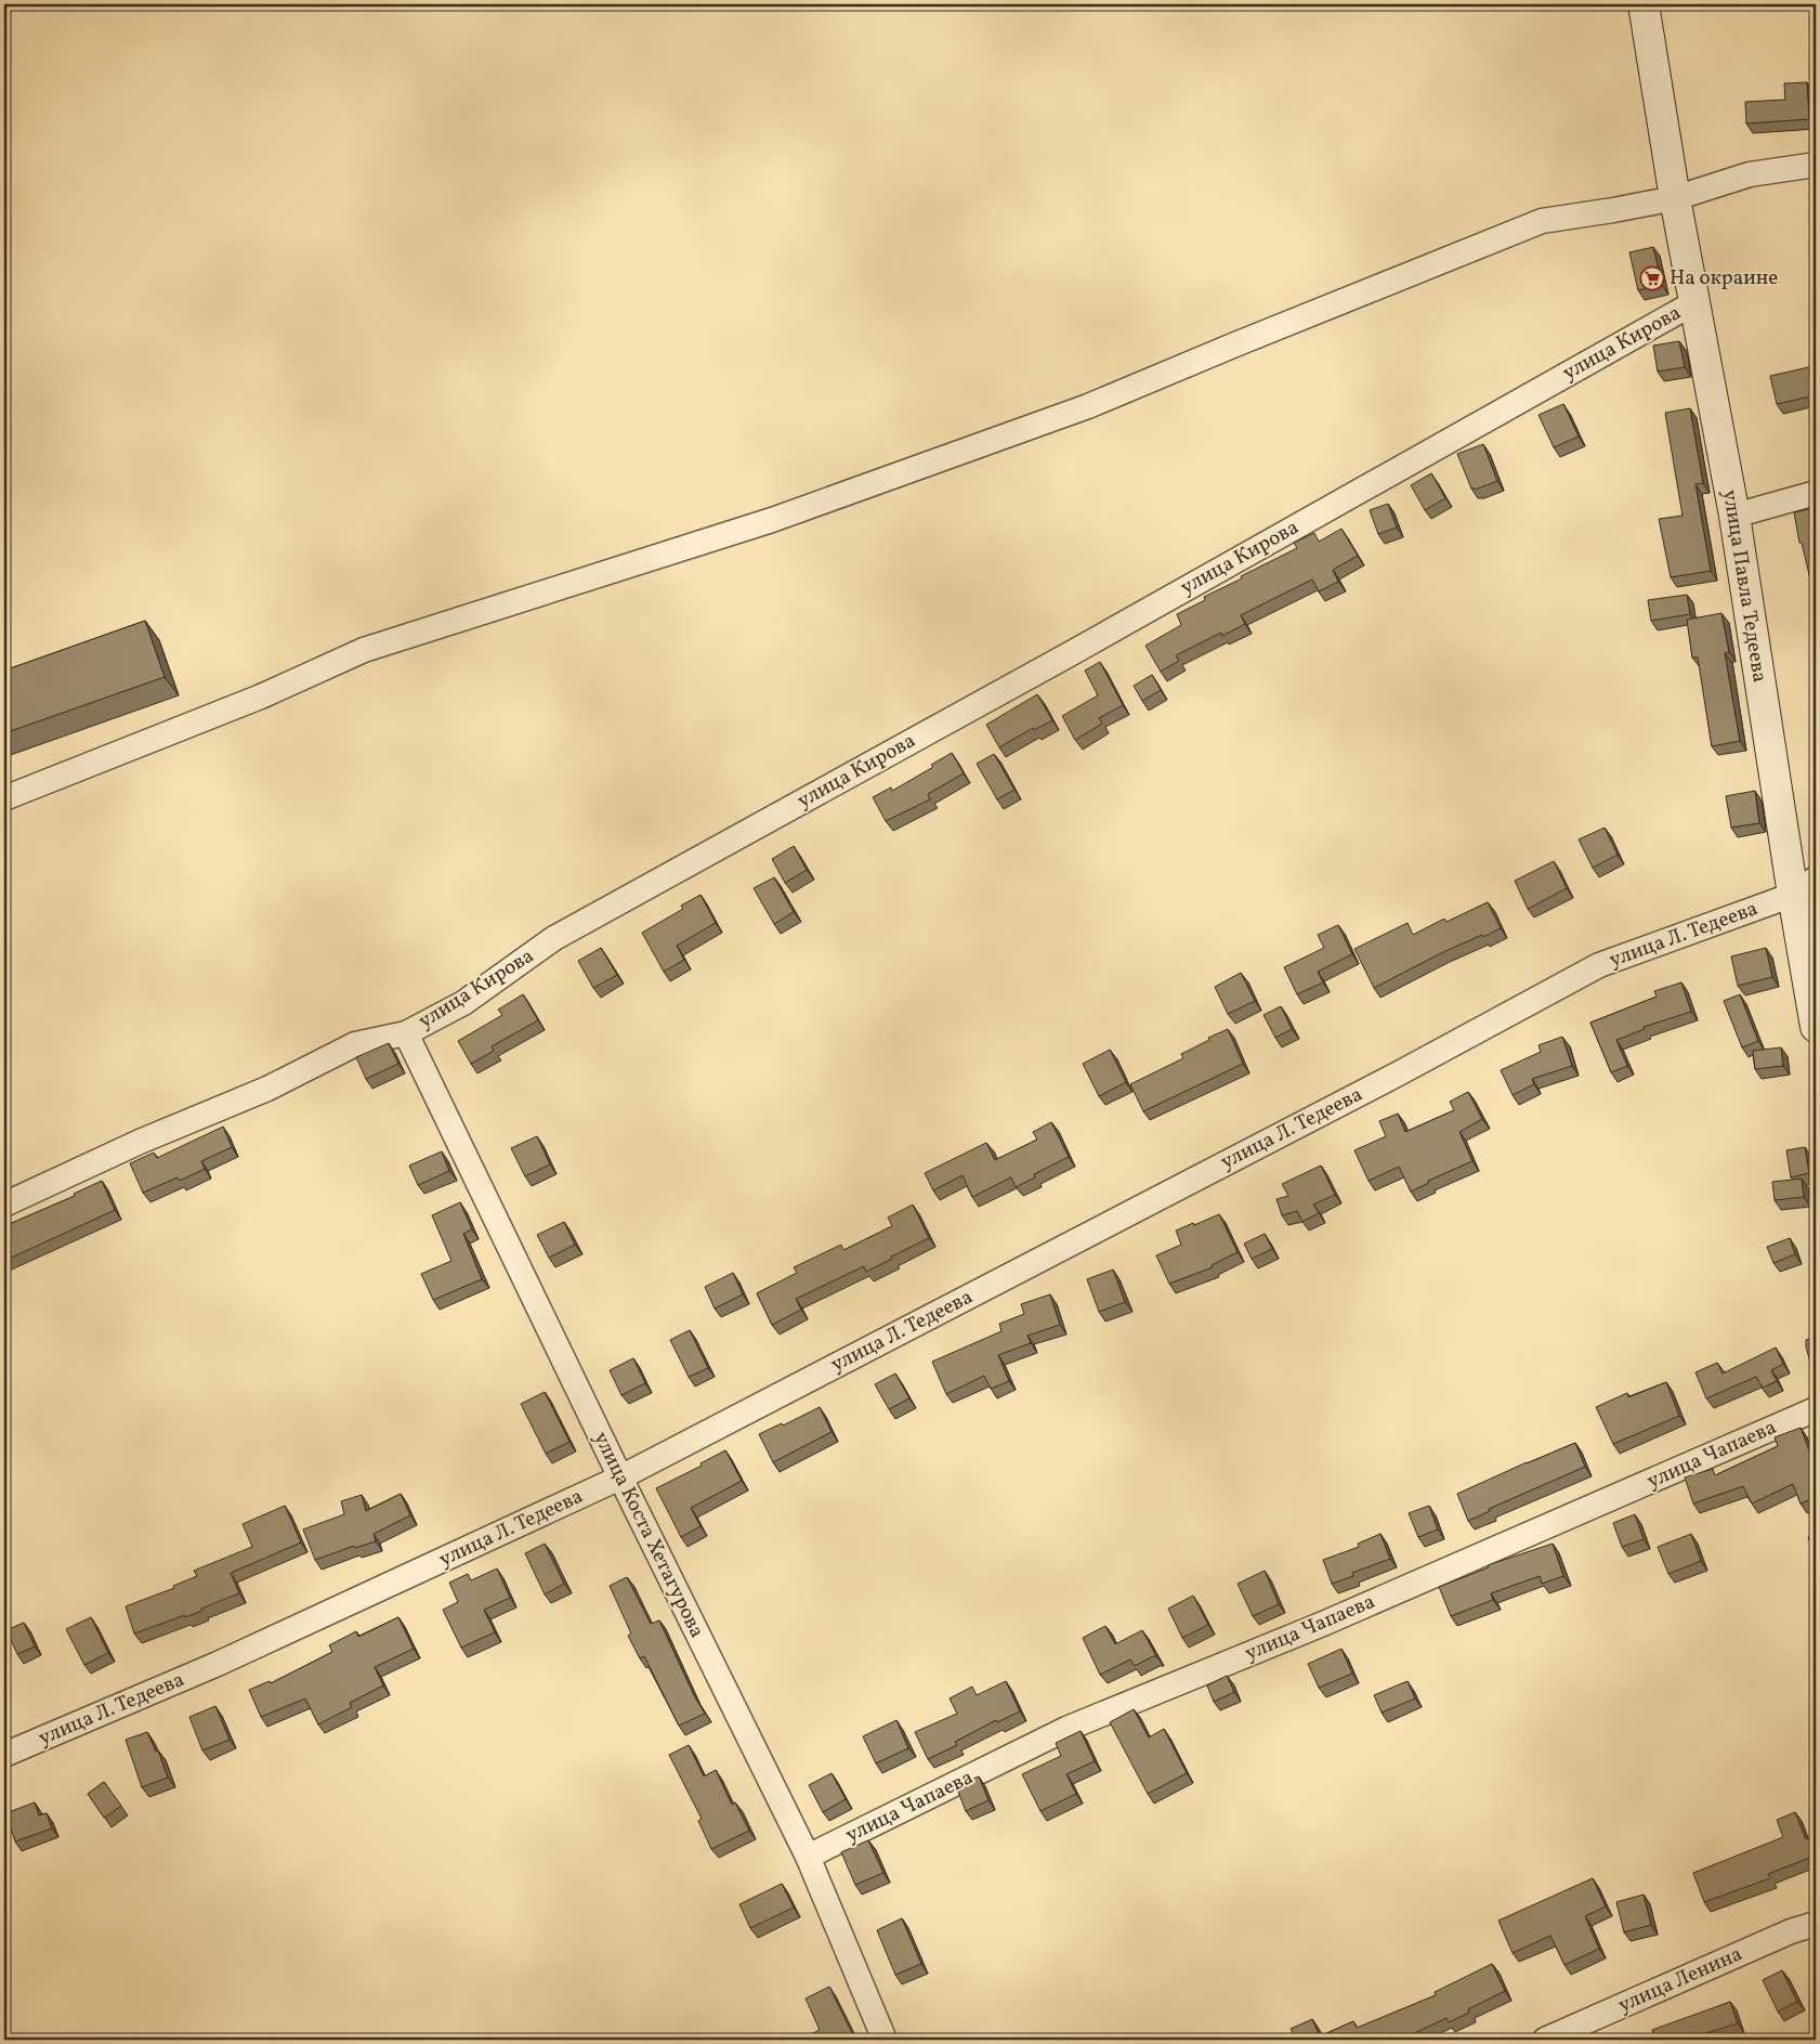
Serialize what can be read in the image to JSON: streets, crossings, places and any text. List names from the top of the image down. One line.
{"streets":{"main road":["улица Павла Тедеева"],"street":["улица Кирова","улица Л. Тедеева","улица Чапаева","улица Коста Хетагурова","улица Ленина"]},"crossings":[["улица Кирова","улица Павла Тедеева"],["улица Кирова","улица Коста Хетагурова"],["улица Павла Тедеева","улица Л. Тедеева"],["улица Л. Тедеева","улица Коста Хетагурова"],["улица Чапаева","улица Коста Хетагурова"]],"places":{"supermarket":["На окраине"]}}
